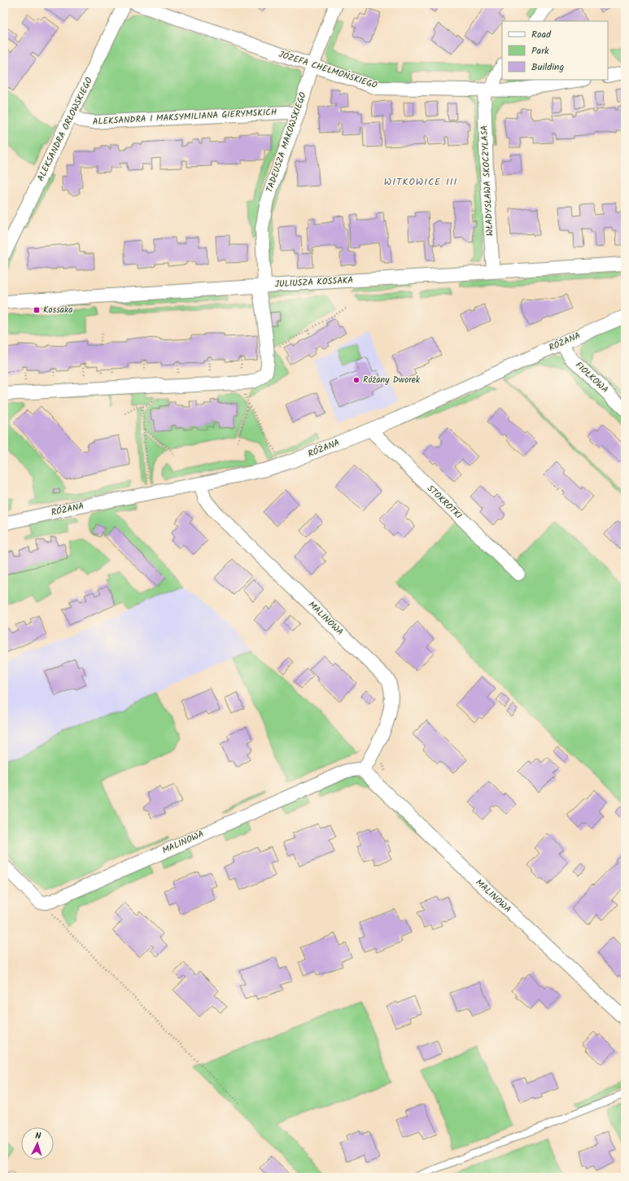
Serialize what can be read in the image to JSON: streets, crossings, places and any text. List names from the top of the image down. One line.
{"streets":{"street":["JÓZEFA CHEŁMOŃSKIEGO","ALEKSANDRA I MAKSYMILIANA GIERYMSKICH","ALEKSANDRA ORŁOWSKIEGO","TADEUSZA MAKOWSKIEGO","WŁADYSŁAWA SKOCZYLASA","JULIUSZA KOSSAKA","RÓŻANA","FIOŁKOWA","STOKROTKI","MALINOWA"]},"crossings":[["JÓZEFA CHEŁMOŃSKIEGO","TADEUSZA MAKOWSKIEGO"],["JÓZEFA CHEŁMOŃSKIEGO","WŁADYSŁAWA SKOCZYLASA"],["ALEKSANDRA I MAKSYMILIANA GIERYMSKICH","ALEKSANDRA ORŁOWSKIEGO"],["ALEKSANDRA I MAKSYMILIANA GIERYMSKICH","TADEUSZA MAKOWSKIEGO"],["TADEUSZA MAKOWSKIEGO","JULIUSZA KOSSAKA"],["WŁADYSŁAWA SKOCZYLASA","JULIUSZA KOSSAKA"],["RÓŻANA","FIOŁKOWA"],["RÓŻANA","STOKROTKI"],["RÓŻANA","MALINOWA"]],"districts":["WITKOWICE III"],"places":{"transit":["Kossaka"],"other":["Różany Dworek"]},"legend":["Road","Park","Building"],"north":"top"}
